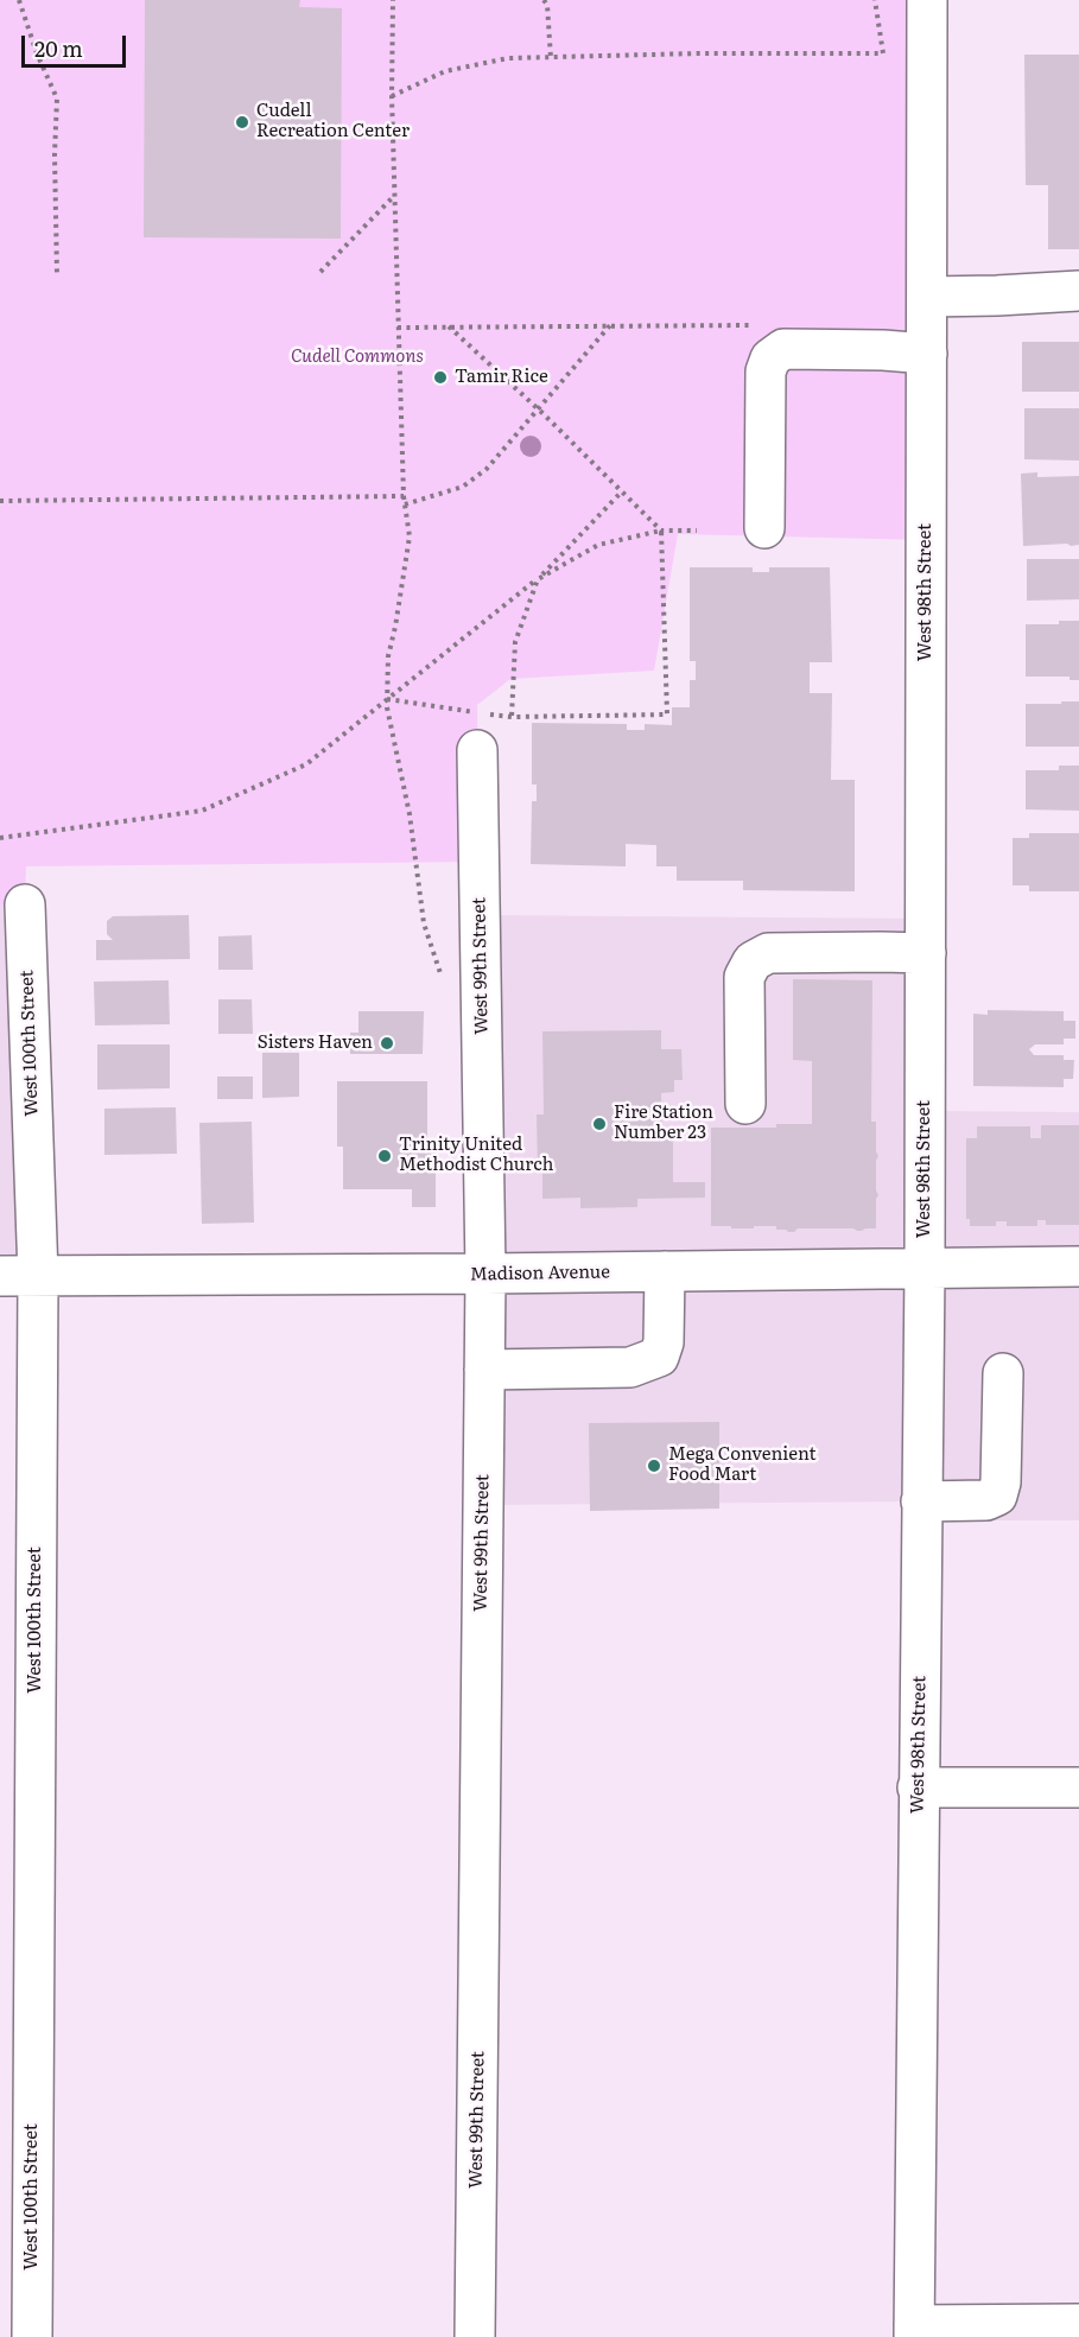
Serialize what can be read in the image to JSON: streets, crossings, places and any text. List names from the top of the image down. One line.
{"streets":{"street":["West 98th Street","West 99th Street","West 100th Street","Madison Avenue"]},"crossings":[["West 98th Street","Madison Avenue"],["West 99th Street","Madison Avenue"],["West 100th Street","Madison Avenue"]],"parks":["Cudell Commons"],"places":["Cudell Recreation Center","Tamir Rice","Sisters Haven","Fire Station Number 23","Trinity United Methodist Church","Mega Convenient Food Mart"],"scale_bar":"20 m"}
